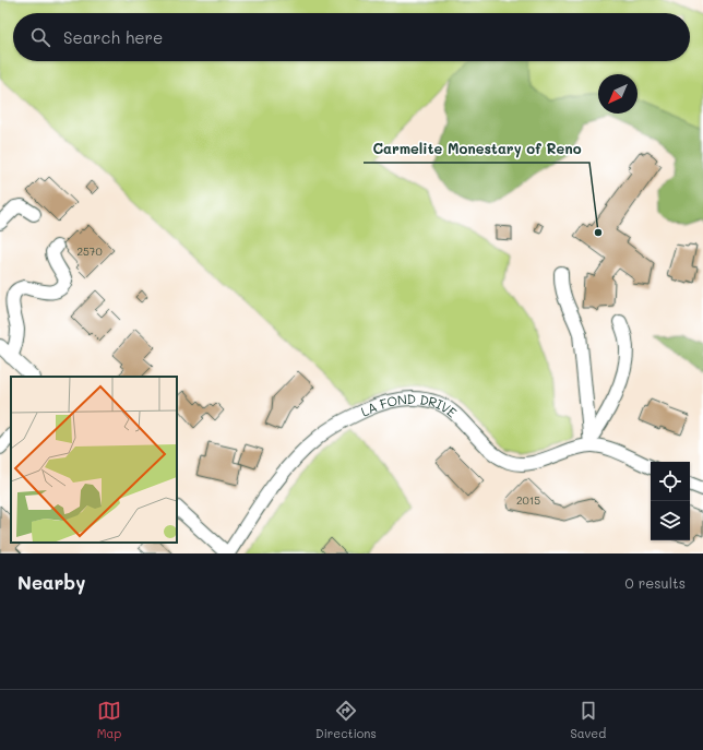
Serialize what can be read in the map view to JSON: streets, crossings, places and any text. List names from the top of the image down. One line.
{"streets":{"street":["LA FOND DRIVE"]},"places":["Carmelite Monestary of Reno"],"house_numbers":["2570","2015"],"north":"bottom left","page":{"search":"Search here","heading":["Nearby","0 results"],"nav":["Map","Directions","Saved"]}}
